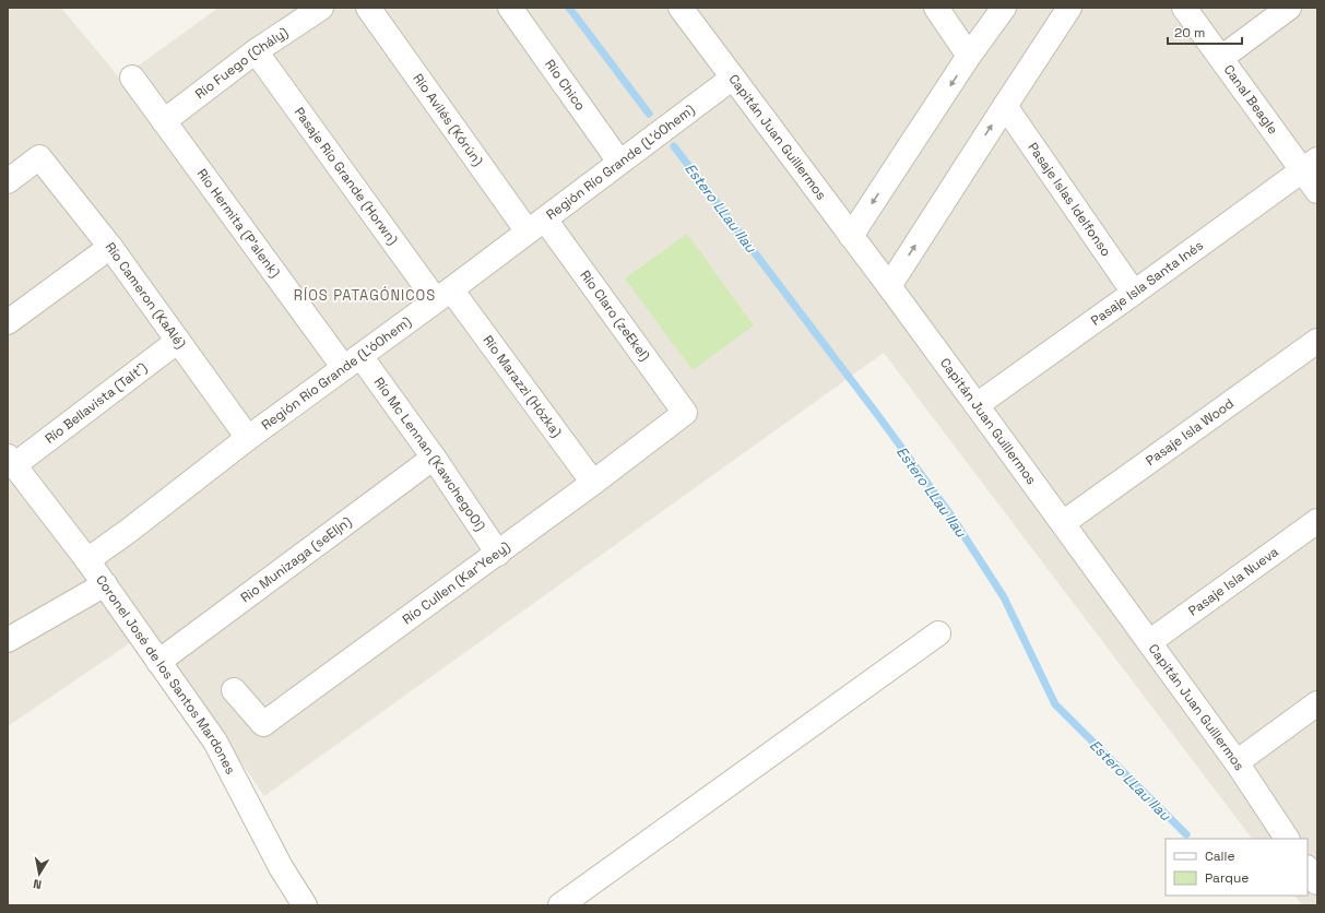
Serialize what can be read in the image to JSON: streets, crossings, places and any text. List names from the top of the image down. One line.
{"streets":{"street":["Río Fuego (Chály)","Río Chico","Canal Beagle","Río Avilés (Kórún)","Capitán Juan Guillermos","Región Río Grande (L'óOhem)","Pasaje Río Grande (Horwn)","Pasaje Islas Idelfonso","Río Hermita (P'alenk)","Pasaje Isla Santa Inés","Río Cameron (KaAlé)","Río Claro (zeEkel)","Río Marazzi (Hózka)","Río Bellavista (Talt')","Pasaje Isla Wood","Río Mc Lennan (KawchegoOi)","Rio Munizaga (seEljn)","Pasaje Isla Nueva","Río Cullen (Kar'Yeey)","Coronel José de los Santos Mardones"]},"crossings":[["Río Fuego (Chály)","Pasaje Río Grande (Horwn)"],["Río Fuego (Chály)","Río Hermita (P'alenk)"],["Río Chico","Región Río Grande (L'óOhem)"],["Canal Beagle","Pasaje Isla Santa Inés"],["Río Avilés (Kórún)","Región Río Grande (L'óOhem)"],["Río Avilés (Kórún)","Río Claro (zeEkel)"],["Capitán Juan Guillermos","Región Río Grande (L'óOhem)"],["Capitán Juan Guillermos","Pasaje Isla Santa Inés"],["Capitán Juan Guillermos","Pasaje Isla Wood"],["Capitán Juan Guillermos","Pasaje Isla Nueva"],["Región Río Grande (L'óOhem)","Pasaje Río Grande (Horwn)"],["Región Río Grande (L'óOhem)","Río Hermita (P'alenk)"],["Región Río Grande (L'óOhem)","Río Cameron (KaAlé)"],["Región Río Grande (L'óOhem)","Río Claro (zeEkel)"],["Región Río Grande (L'óOhem)","Río Marazzi (Hózka)"],["Región Río Grande (L'óOhem)","Río Mc Lennan (KawchegoOi)"],["Región Río Grande (L'óOhem)","Coronel José de los Santos Mardones"],["Pasaje Río Grande (Horwn)","Río Marazzi (Hózka)"],["Pasaje Islas Idelfonso","Pasaje Isla Santa Inés"],["Río Hermita (P'alenk)","Río Mc Lennan (KawchegoOi)"],["Río Cameron (KaAlé)","Río Bellavista (Talt')"],["Río Claro (zeEkel)","Río Cullen (Kar'Yeey)"],["Río Marazzi (Hózka)","Río Cullen (Kar'Yeey)"],["Río Bellavista (Talt')","Coronel José de los Santos Mardones"],["Río Mc Lennan (KawchegoOi)","Rio Munizaga (seEljn)"],["Río Mc Lennan (KawchegoOi)","Río Cullen (Kar'Yeey)"],["Rio Munizaga (seEljn)","Coronel José de los Santos Mardones"]],"districts":["RÍOS PATAGÓNICOS"],"water":["Estero LLau llau"],"legend":["Calle","Parque"],"scale_bar":"20 m","north":"bottom"}
